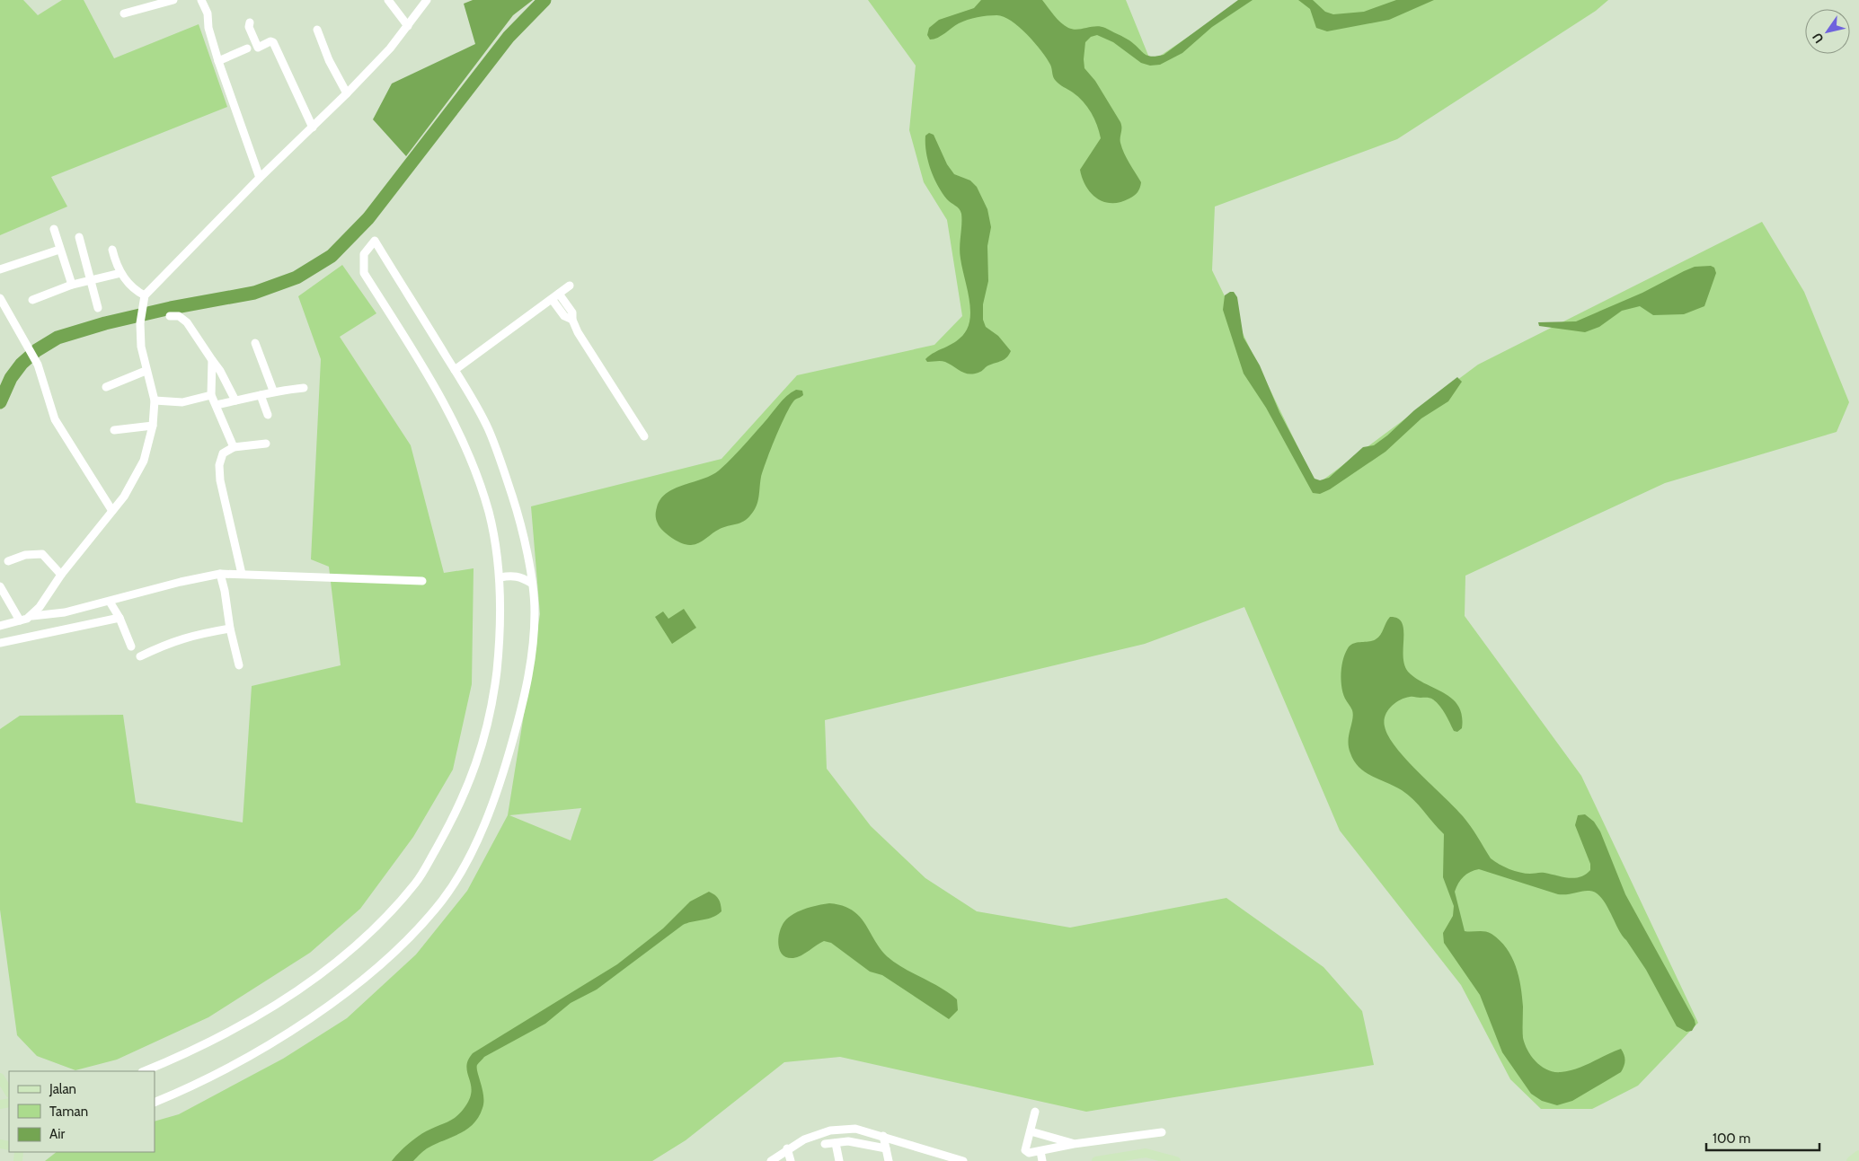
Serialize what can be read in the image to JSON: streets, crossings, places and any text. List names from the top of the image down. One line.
{"legend":["Jalan","Taman","Air"],"scale_bar":"100 m","north":"bottom left"}
